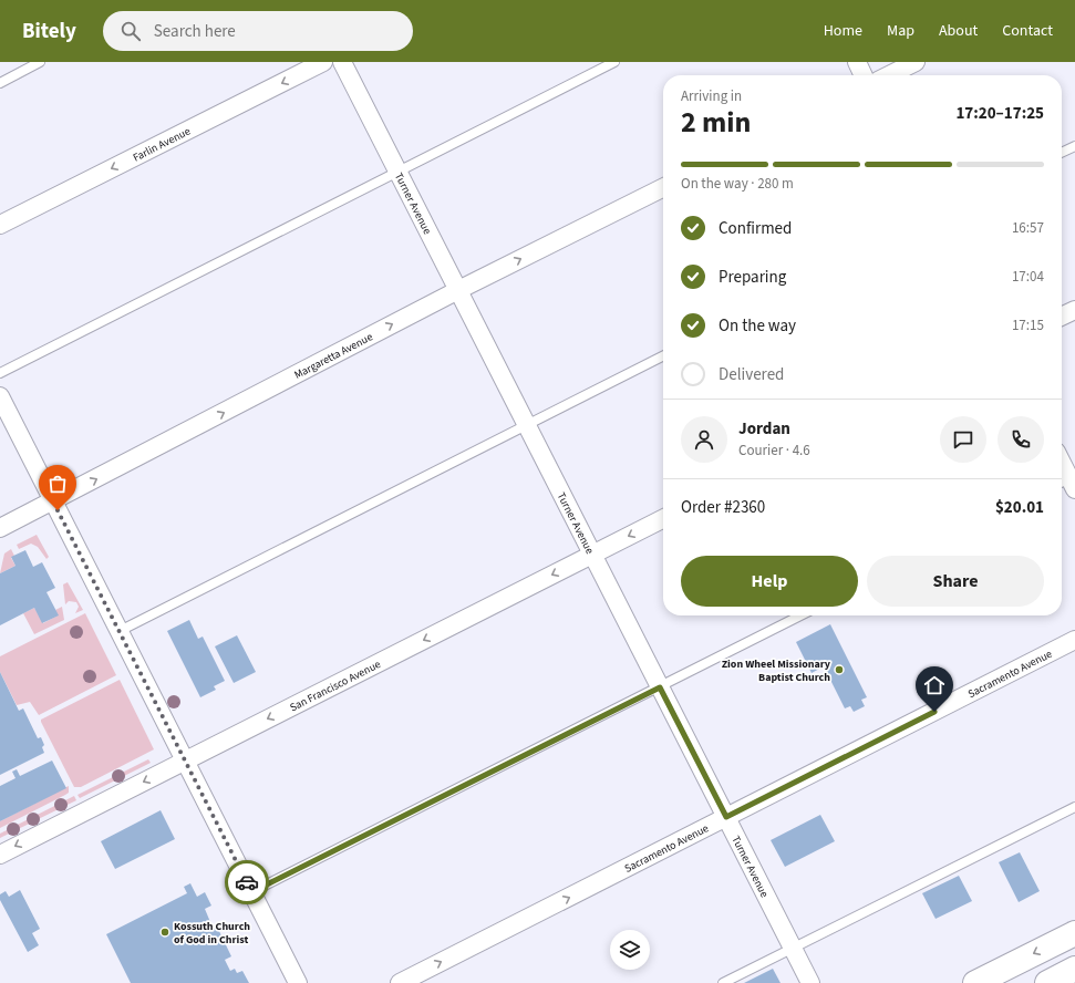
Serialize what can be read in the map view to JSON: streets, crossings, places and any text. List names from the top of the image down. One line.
{"streets":{"street":["Farlin Avenue","Turner Avenue","Margaretta Avenue","Sacramento Avenue","San Francisco Avenue"]},"crossings":[["Turner Avenue","Margaretta Avenue"],["Turner Avenue","Sacramento Avenue"],["Turner Avenue","San Francisco Avenue"]],"one_way":["Farlin Avenue","Margaretta Avenue","Sacramento Avenue","San Francisco Avenue"],"places":["Zion Wheel Missionary Baptist Church","Kossuth Church of God in Christ"],"page":{"header":"Bitely","search":"Search here","nav":["Home","Map","About","Contact"],"heading":["2 min","Arriving in","17:20–17:25"],"panel":["Jordan","Courier · 4.6","Order #2360","$20.01"],"bar":"On the way · 280 m","list":[["Confirmed","16:57"],["Preparing","17:04"],["On the way","17:15"],"Delivered"],"buttons":["Help","Share"]}}
